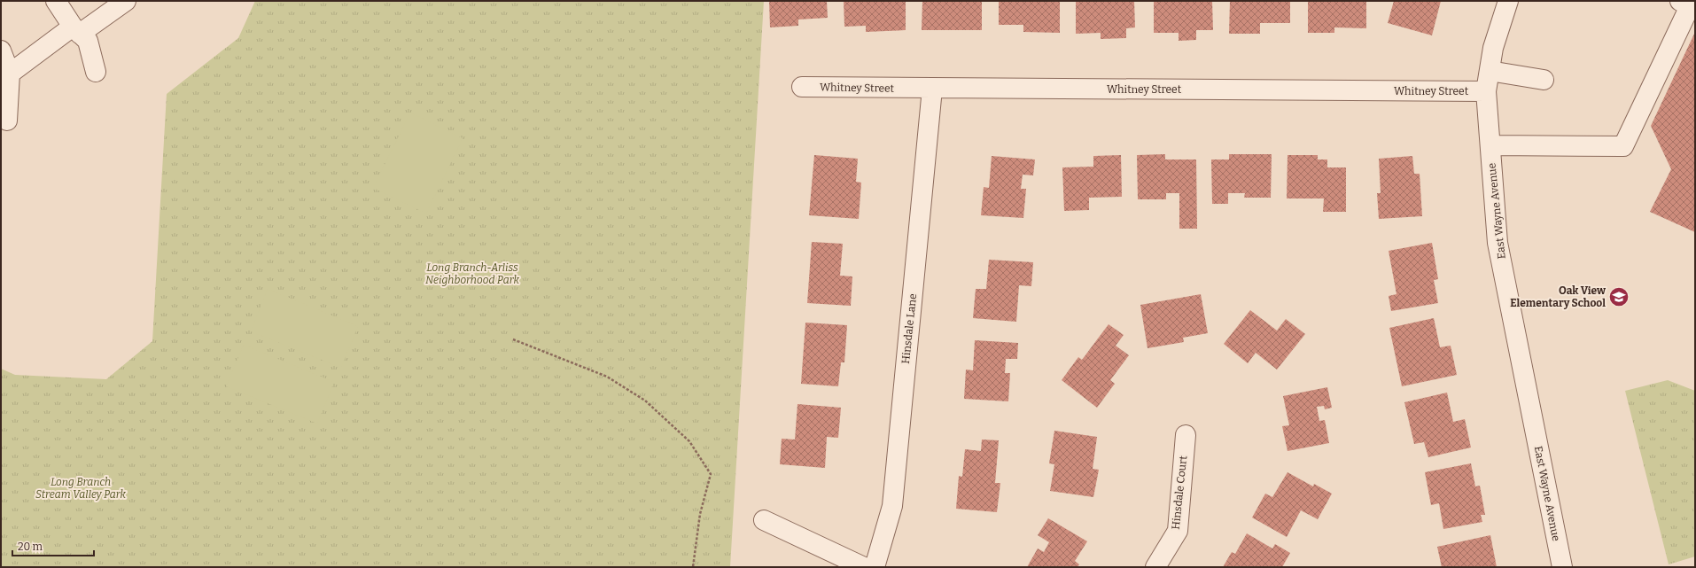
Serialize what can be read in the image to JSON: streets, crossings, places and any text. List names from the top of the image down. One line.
{"streets":{"street":["Whitney Street","East Wayne Avenue","Hinsdale Lane","Hinsdale Court"]},"crossings":[["Whitney Street","East Wayne Avenue"],["Whitney Street","Hinsdale Lane"]],"parks":["Long Branch-Arliss Neighborhood Park","Long Branch Stream Valley Park"],"places":{"school or university":["Oak View Elementary School"]},"scale_bar":"20 m"}
